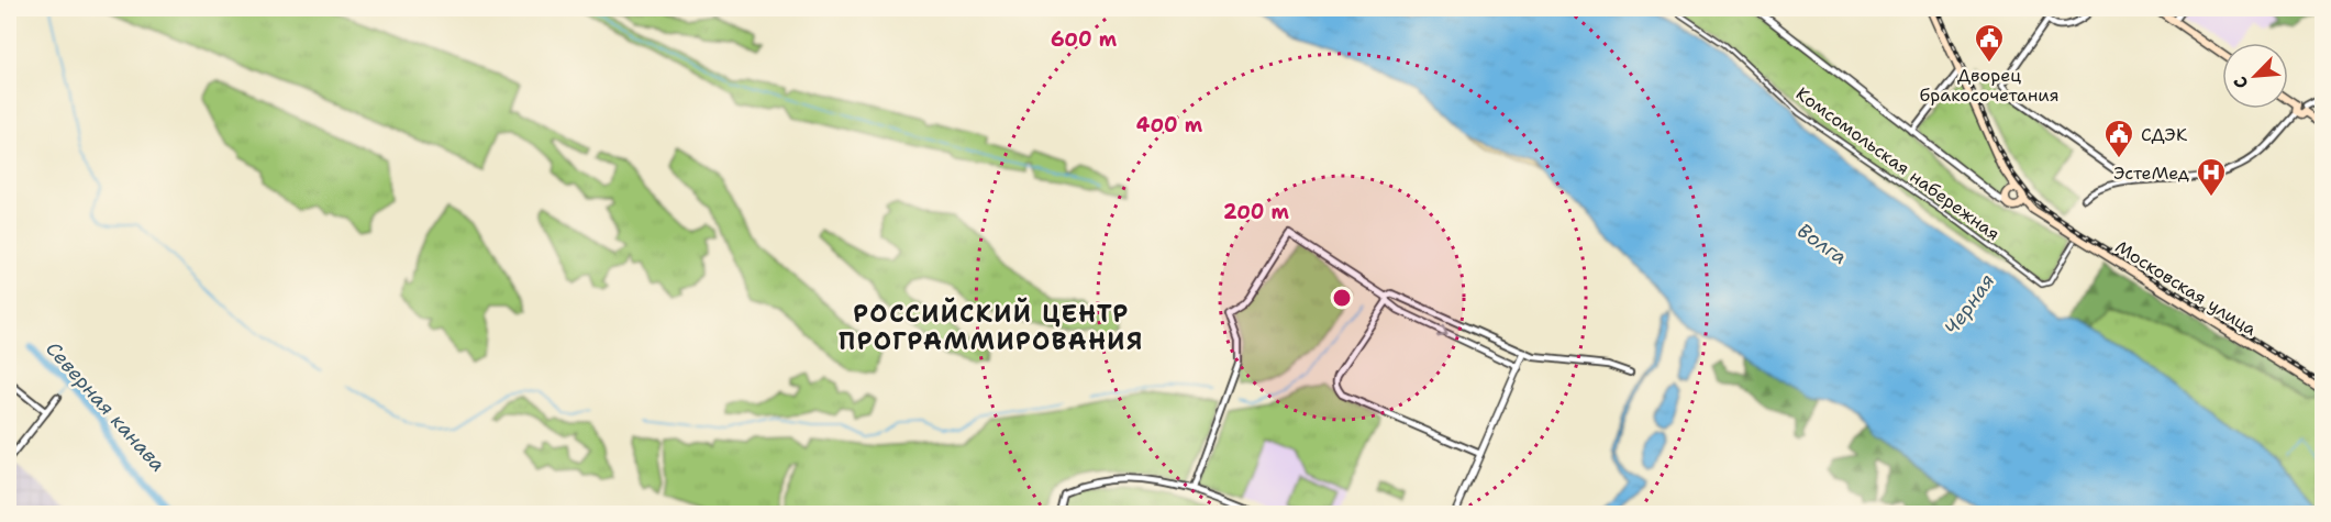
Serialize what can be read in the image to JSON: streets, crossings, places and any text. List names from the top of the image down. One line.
{"streets":{"main road":["Московская улица"],"street":["Комсомольская набережная"]},"districts":["РОССИЙСКИЙ ЦЕНТР ПРОГРАММИРОВАНИЯ"],"water":["Волга","Черная","Северная канава"],"places":{"public building":["Дворец бракосочетания","СДЭК"],"hospital":["ЭстеМед"]},"north":"bottom left","rings":["600 m","400 m","200 m"]}
